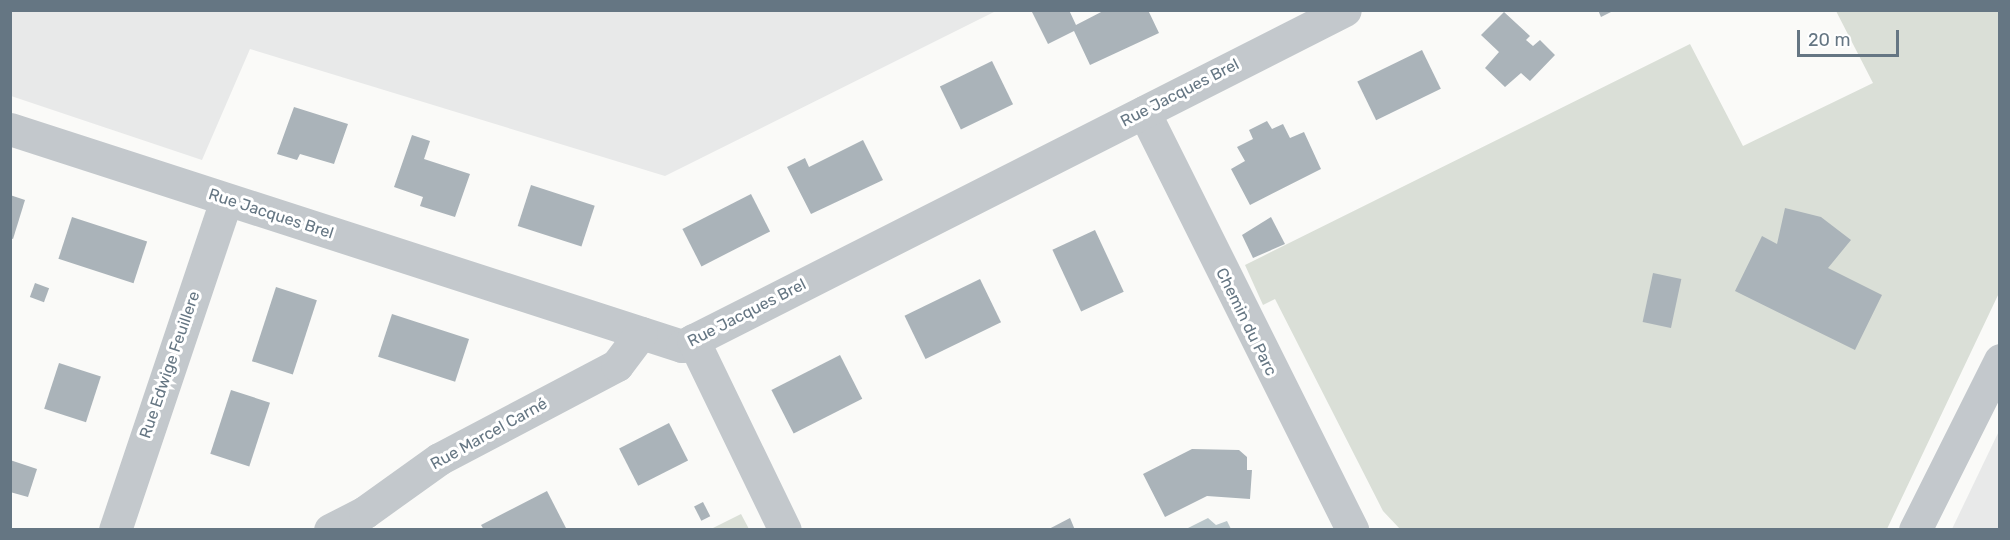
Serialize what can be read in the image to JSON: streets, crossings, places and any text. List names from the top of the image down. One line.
{"streets":{"street":["Rue Jacques Brel","Chemin du Parc","Rue Edwige Feuillere","Rue Marcel Carné"]},"crossings":[["Rue Jacques Brel","Chemin du Parc"],["Rue Jacques Brel","Rue Edwige Feuillere"],["Rue Jacques Brel","Rue Marcel Carné"]],"scale_bar":"20 m"}
